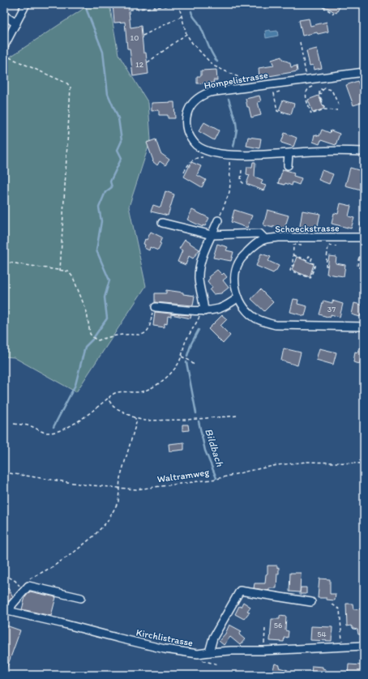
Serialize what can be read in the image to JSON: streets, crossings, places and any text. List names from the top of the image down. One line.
{"streets":{"street":["Hompelistrasse","Schoeckstrasse","Kirchlistrasse"],"path":["Waltramweg"]},"water":["Bildbach"],"house_numbers":["10","12","37","56","54"]}
